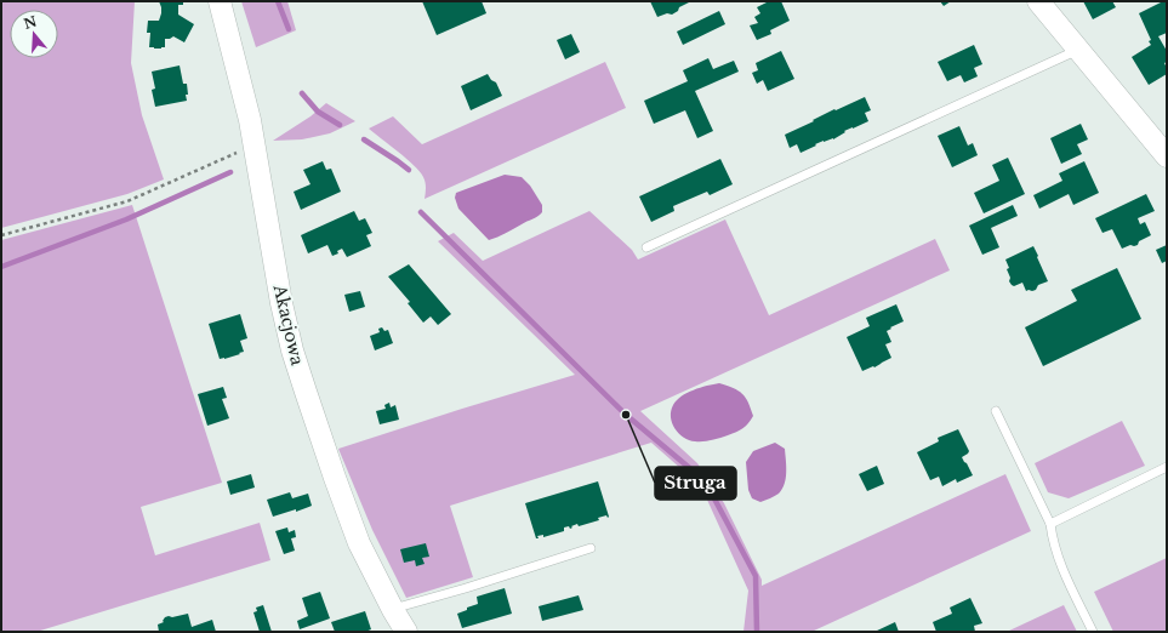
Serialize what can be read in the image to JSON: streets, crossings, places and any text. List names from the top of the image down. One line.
{"streets":{"street":["Akacjowa"]},"places":["Struga"],"north":"top"}
